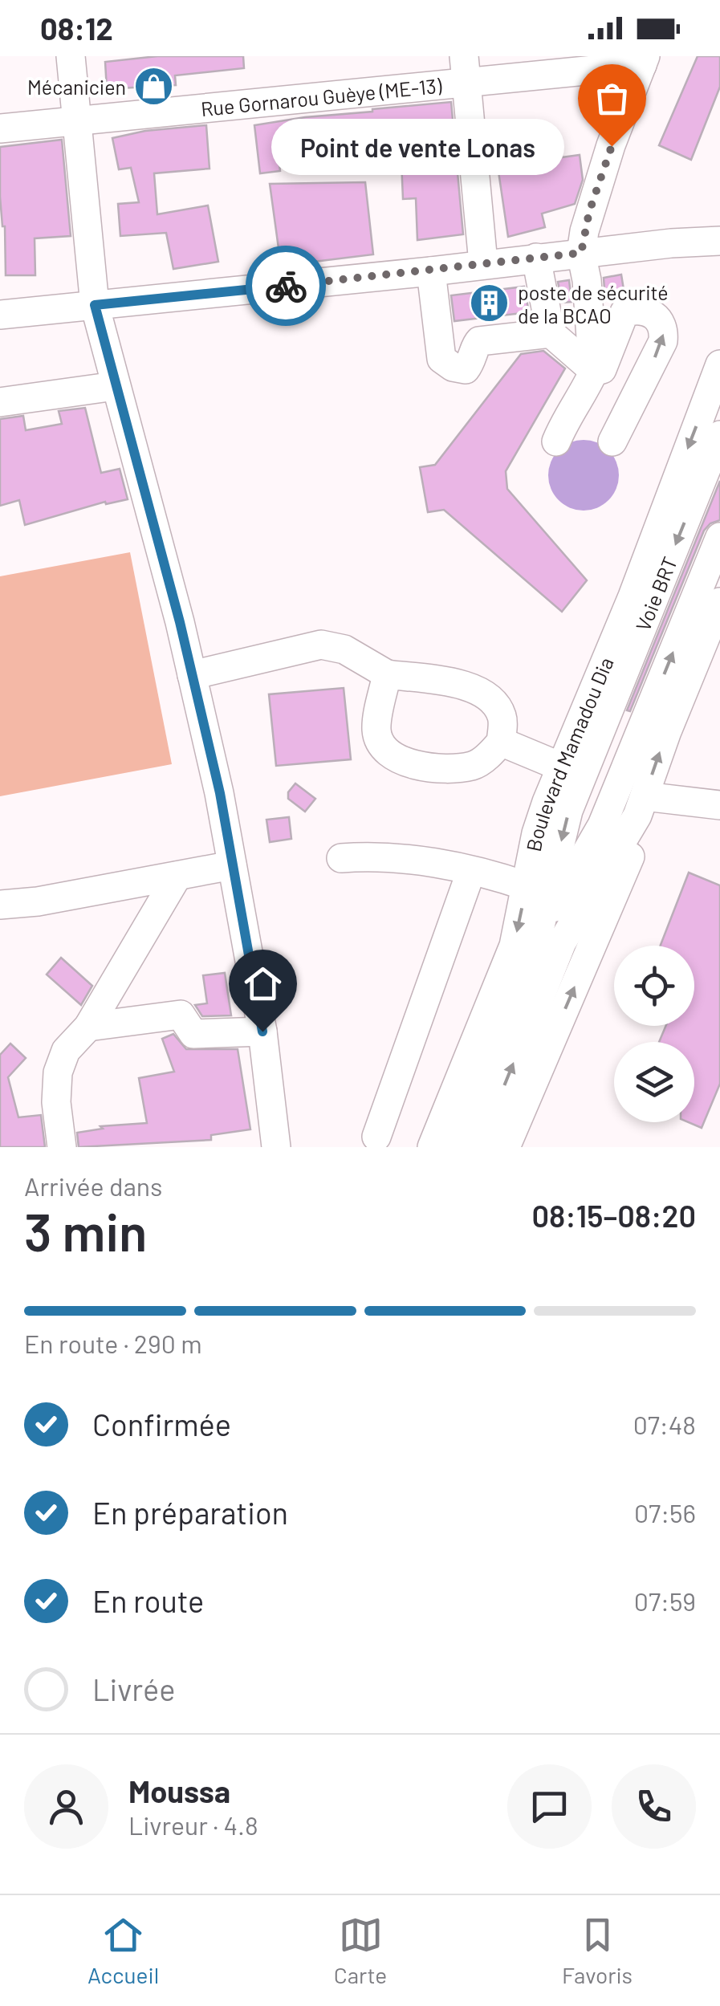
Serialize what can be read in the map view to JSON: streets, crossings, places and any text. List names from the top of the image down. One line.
{"streets":{"street":["Rue Gornarou Guèye (ME-13)","Voie BRT","Boulevard Mamadou Dia"]},"crossings":[["Voie BRT","Boulevard Mamadou Dia"]],"places":{"shop":["Mécanicien"],"other":["Point de vente Lonas"],"building":["poste de sécurité de la BCAO"]},"page":{"status":"08:12","bubble":"Point de vente Lonas","heading":["3 min","Arrivée dans","08:15–08:20"],"panel":["Moussa","Livreur · 4.8"],"bar":"En route · 290 m","list":[["Confirmée","07:48"],["En préparation","07:56"],["En route","07:59"],"Livrée"],"tabs":["Accueil","Carte","Favoris"]}}
